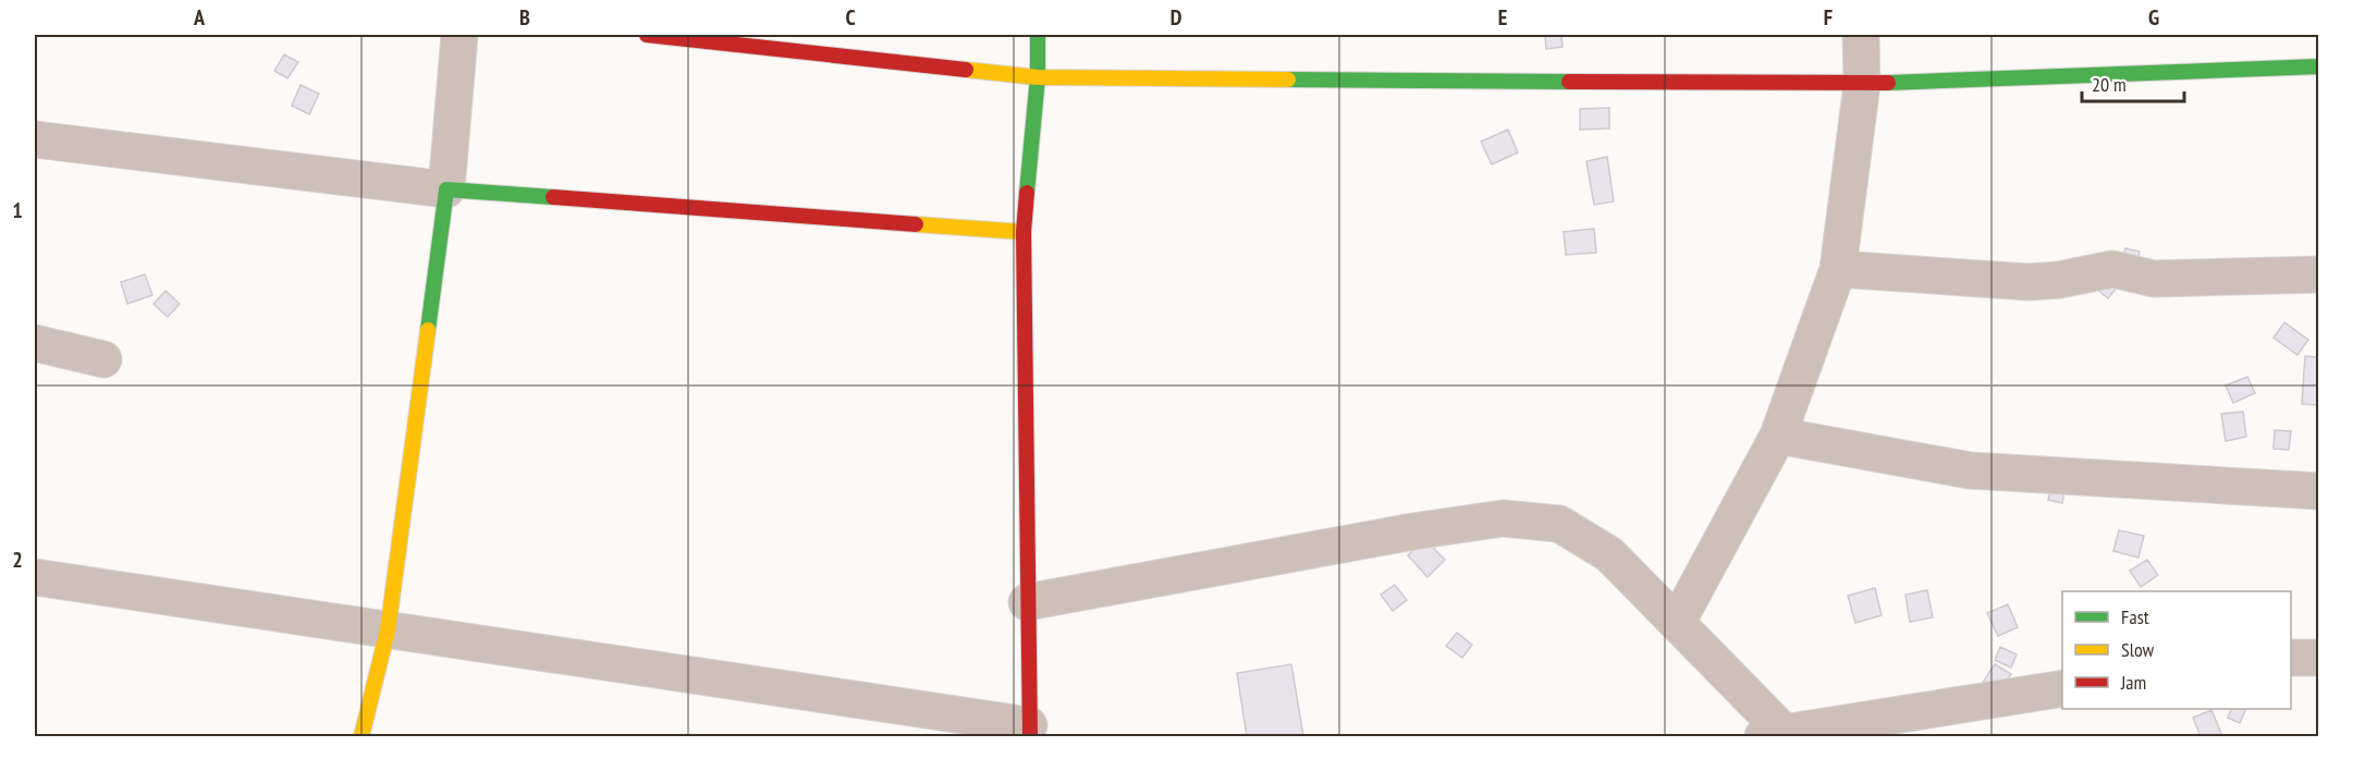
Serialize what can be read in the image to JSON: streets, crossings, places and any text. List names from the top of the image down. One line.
{"legend":["Fast","Slow","Jam"],"scale_bar":"20 m","grid":{"columns":["A","B","C","D","E","F","G"],"rows":["1","2"]}}
